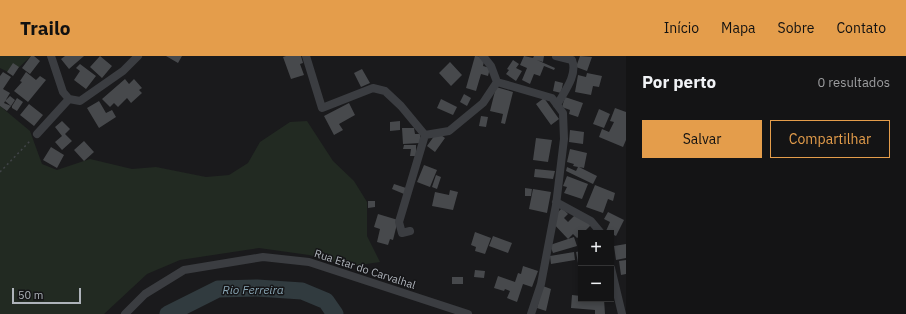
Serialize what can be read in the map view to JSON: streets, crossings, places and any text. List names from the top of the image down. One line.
{"streets":{"street":["Rua Etar do Carvalhal"]},"water":["Rio Ferreira"],"scale_bar":"50 m","page":{"header":"Trailo","nav":["Início","Mapa","Sobre","Contato"],"heading":["Por perto","0 resultados"],"buttons":["Salvar","Compartilhar"],"map_buttons":["+","−"],"scale":"50 m"}}
